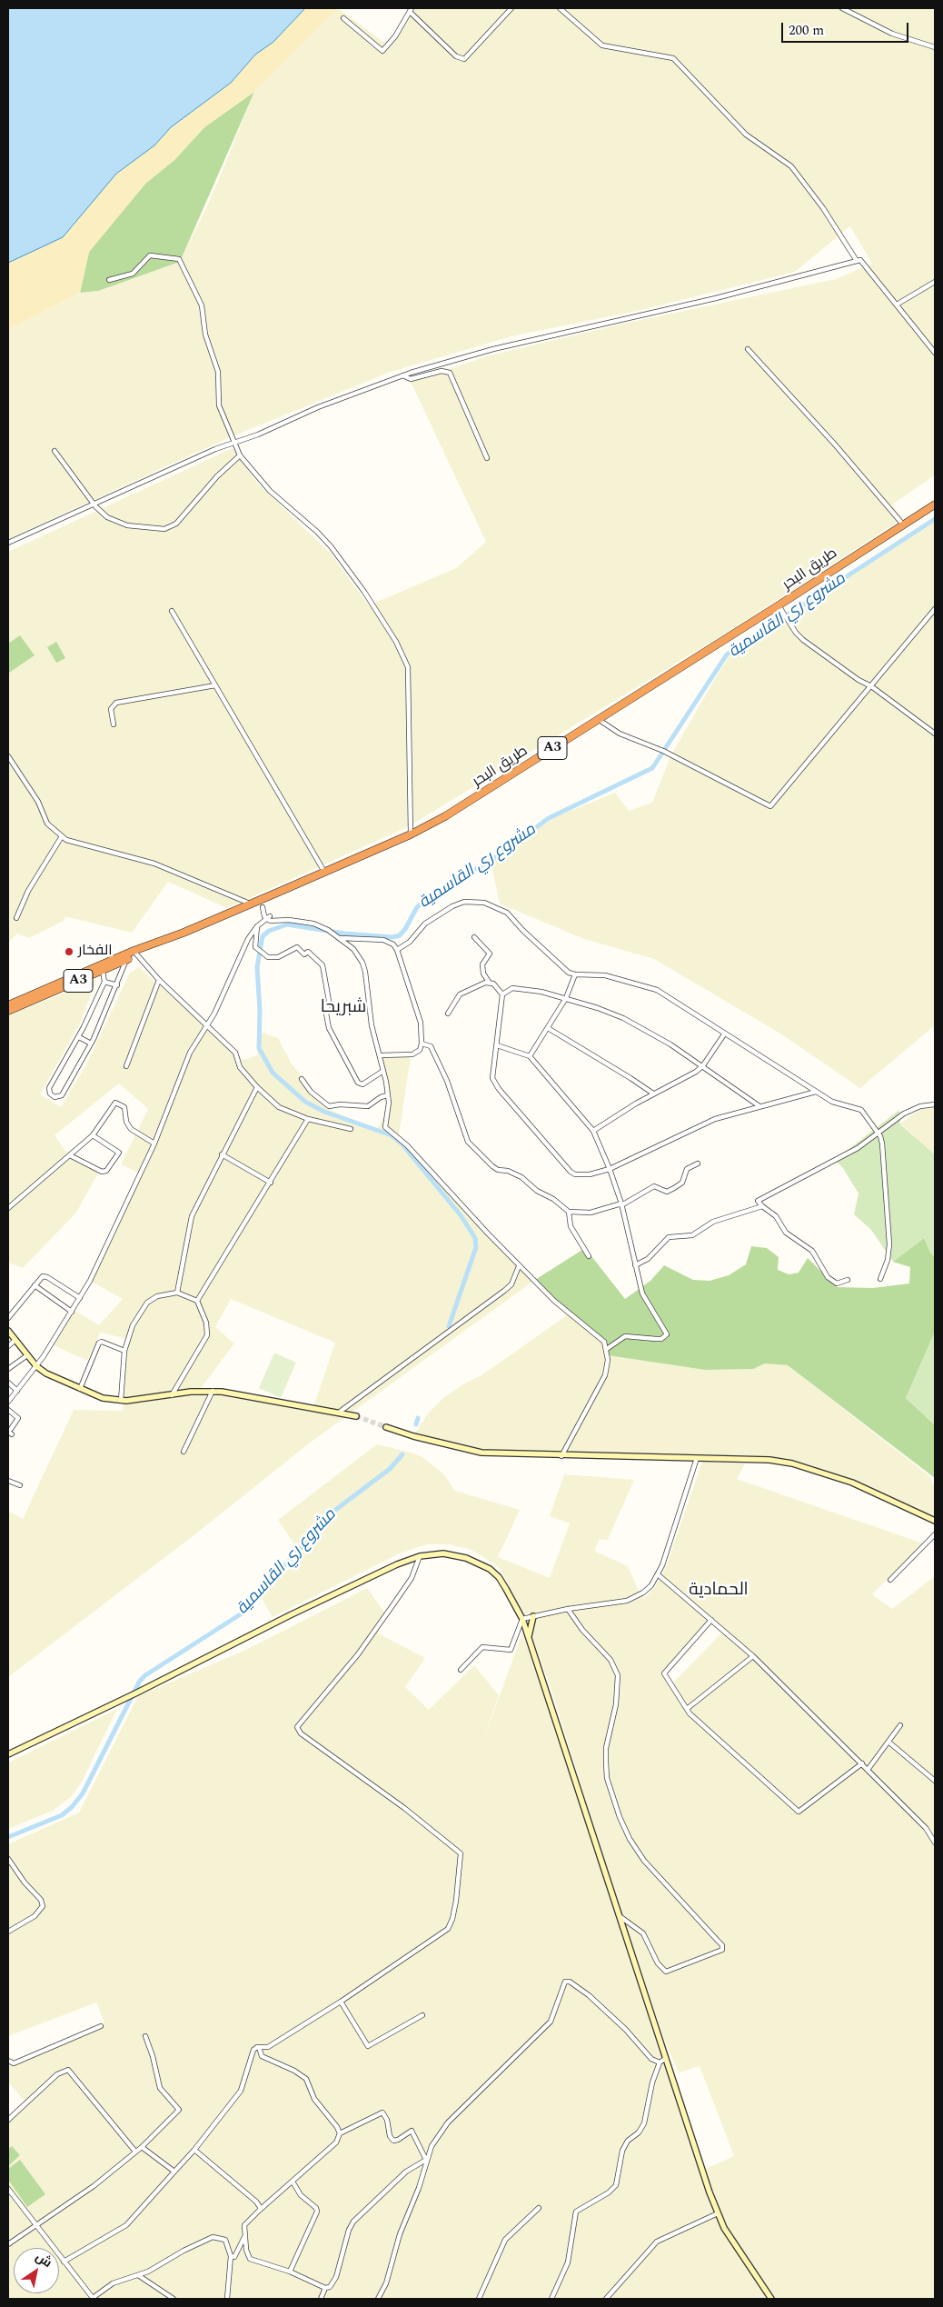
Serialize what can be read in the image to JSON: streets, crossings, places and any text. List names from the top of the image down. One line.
{"streets":{"highway":["طريق البحر","A3"]},"districts":["شبريحا","الحمادية"],"water":["مشروع ري القاسمية"],"places":["الفخار"],"scale_bar":"200 m","north":"top right"}
